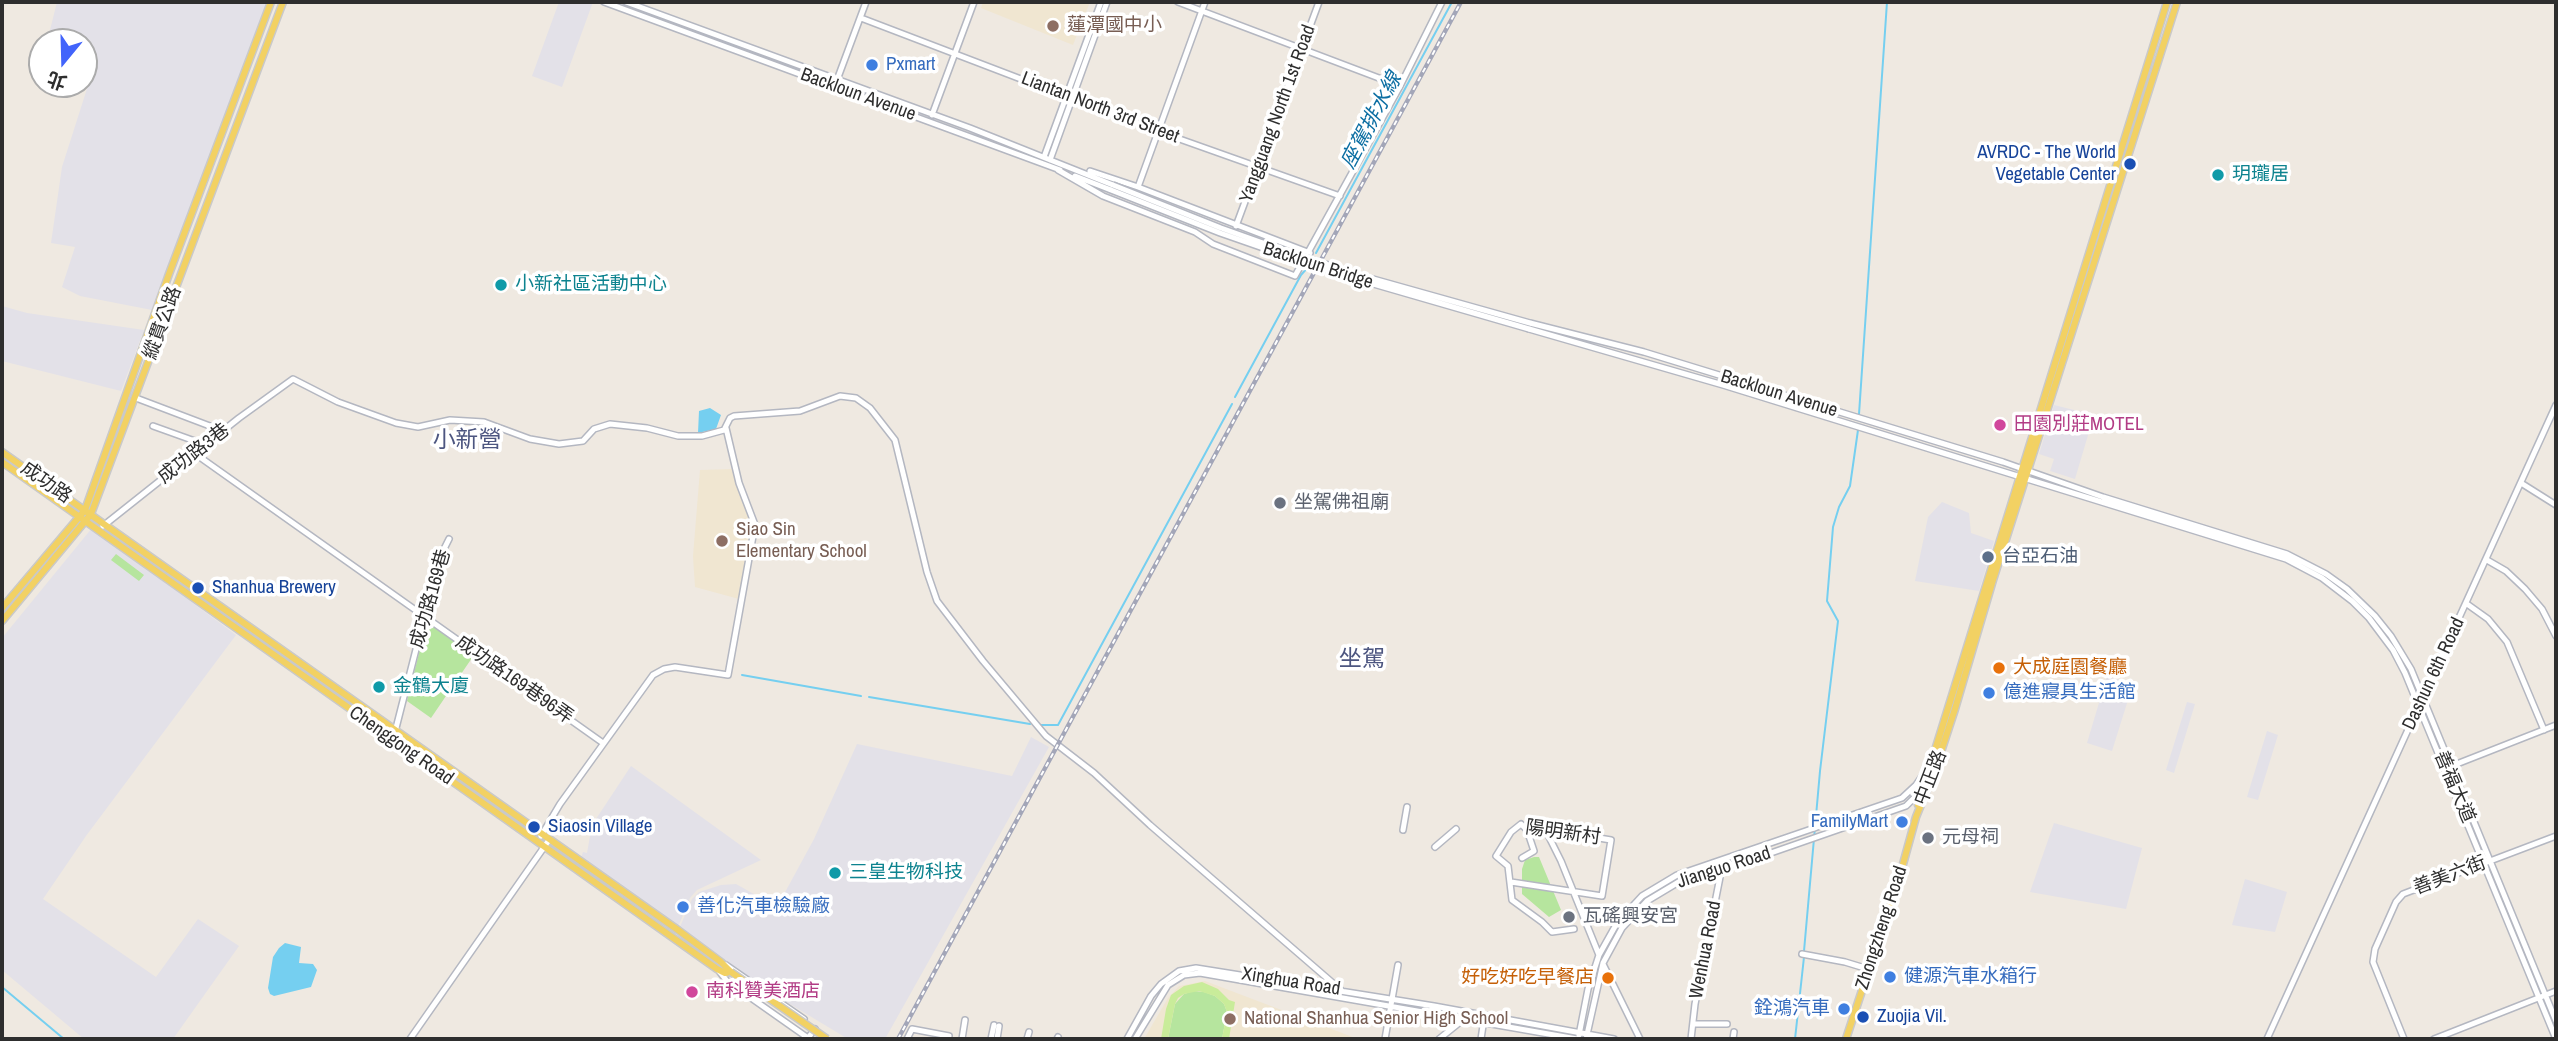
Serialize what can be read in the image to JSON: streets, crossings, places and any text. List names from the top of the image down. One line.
{"streets":{"main road":["縱貫公路","成功路","Chenggong Road","中正路","Zhongzheng Road"],"street":["Backloun Avenue","Liantan North 3rd Street","Yangguang North 1st Road","Backloun Bridge","成功路3巷","成功路169巷","Dashun 6th Road","成功路169巷96弄","善福大道","陽明新村","Jianguo Road","善美六街","Wenhua Road","Xinghua Road"]},"crossings":[["Backloun Avenue","Backloun Bridge"],["Backloun Avenue","中正路"],["Backloun Avenue","善福大道"],["Liantan North 3rd Street","Yangguang North 1st Road"],["縱貫公路","成功路"],["縱貫公路","Chenggong Road"],["成功路3巷","成功路169巷96弄"],["成功路3巷","Chenggong Road"],["成功路","Chenggong Road"],["成功路169巷","成功路169巷96弄"],["成功路169巷","Chenggong Road"],["Dashun 6th Road","善福大道"],["中正路","善福大道"],["中正路","Jianguo Road"],["中正路","Zhongzheng Road"],["善福大道","善美六街"],["Jianguo Road","Wenhua Road"],["Jianguo Road","Xinghua Road"]],"districts":["小新營","坐駕"],"water":["座駕排水線"],"places":["蓮潭國中小","Pxmart","AVRDC - The World Vegetable Center","玥瓏居","小新社區活動中心","田園別莊MOTEL","坐駕佛祖廟","Siao Sin Elementary School","台亞石油","Shanhua Brewery","大成庭園餐廳","金鶴大廈","億進寢具生活館","FamilyMart","Siaosin Village","元母祠","三皇生物科技","善化汽車檢驗廠","瓦磘興安宮","健源汽車水箱行","好吃好吃早餐店","南科贊美酒店","銓鴻汽車","Zuojia Vil.","National Shanhua Senior High School"],"north":"bottom"}
